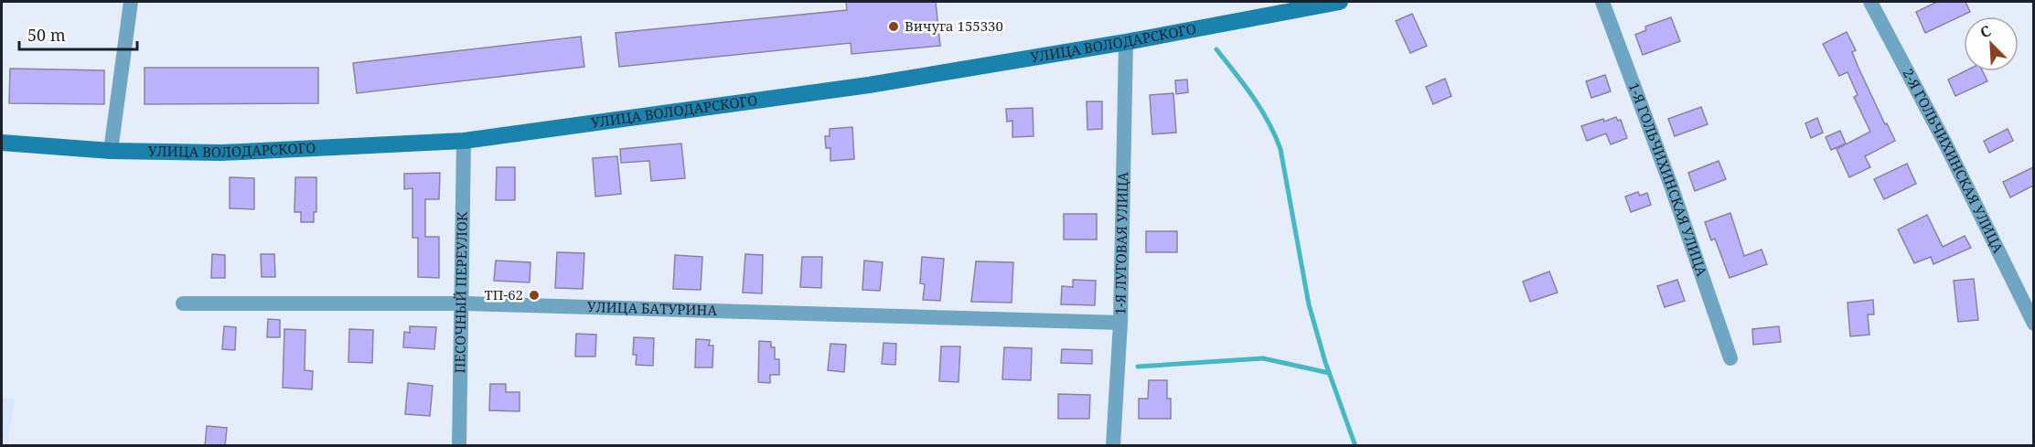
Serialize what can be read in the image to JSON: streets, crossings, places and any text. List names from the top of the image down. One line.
{"streets":{"main road":["УЛИЦА ВОЛОДАРСКОГО"],"street":["2-Я ГОЛЬЧИХИНСКАЯ УЛИЦА","1-Я ГОЛЬЧИХИНСКАЯ УЛИЦА","1-Я ЛУГОВАЯ УЛИЦА","ПЕСОЧНЫЙ ПЕРЕУЛОК","УЛИЦА БАТУРИНА"]},"crossings":[["УЛИЦА ВОЛОДАРСКОГО","1-Я ЛУГОВАЯ УЛИЦА"],["УЛИЦА ВОЛОДАРСКОГО","ПЕСОЧНЫЙ ПЕРЕУЛОК"],["1-Я ЛУГОВАЯ УЛИЦА","УЛИЦА БАТУРИНА"],["ПЕСОЧНЫЙ ПЕРЕУЛОК","УЛИЦА БАТУРИНА"]],"places":["Вичуга 155330","ТП-62"],"scale_bar":"50 m","north":"top left"}
